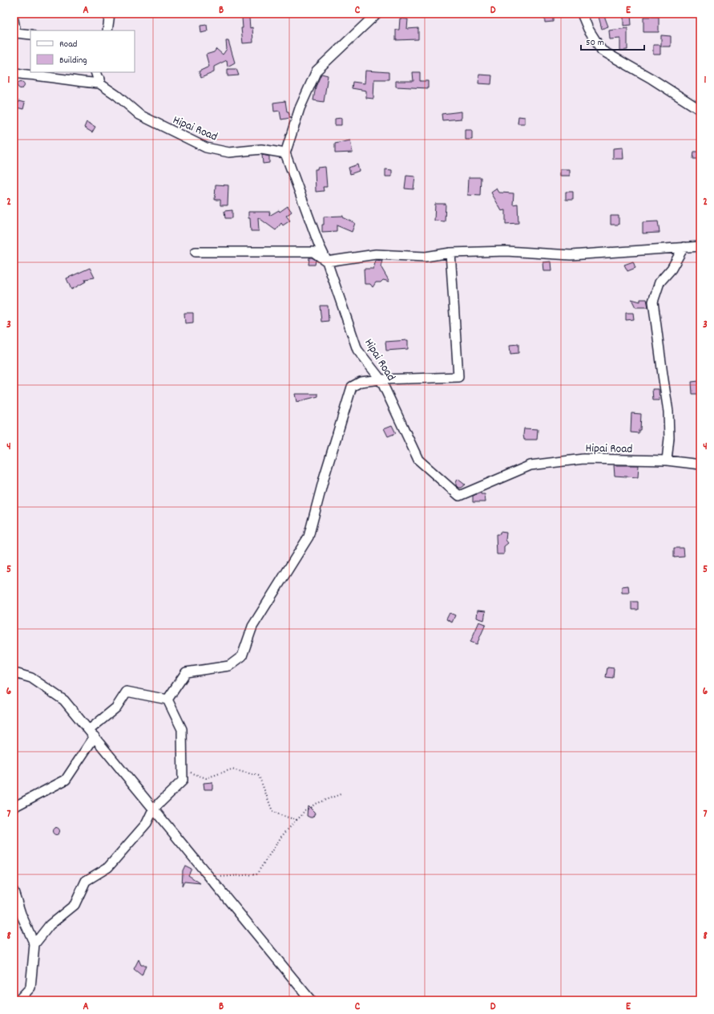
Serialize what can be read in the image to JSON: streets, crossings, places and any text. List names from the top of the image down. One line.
{"streets":{"street":["Hipai Road"]},"legend":["Road","Building"],"scale_bar":"50 m","grid":{"columns":["A","B","C","D","E"],"rows":["1","2","3","4","5","6","7","8"]}}
